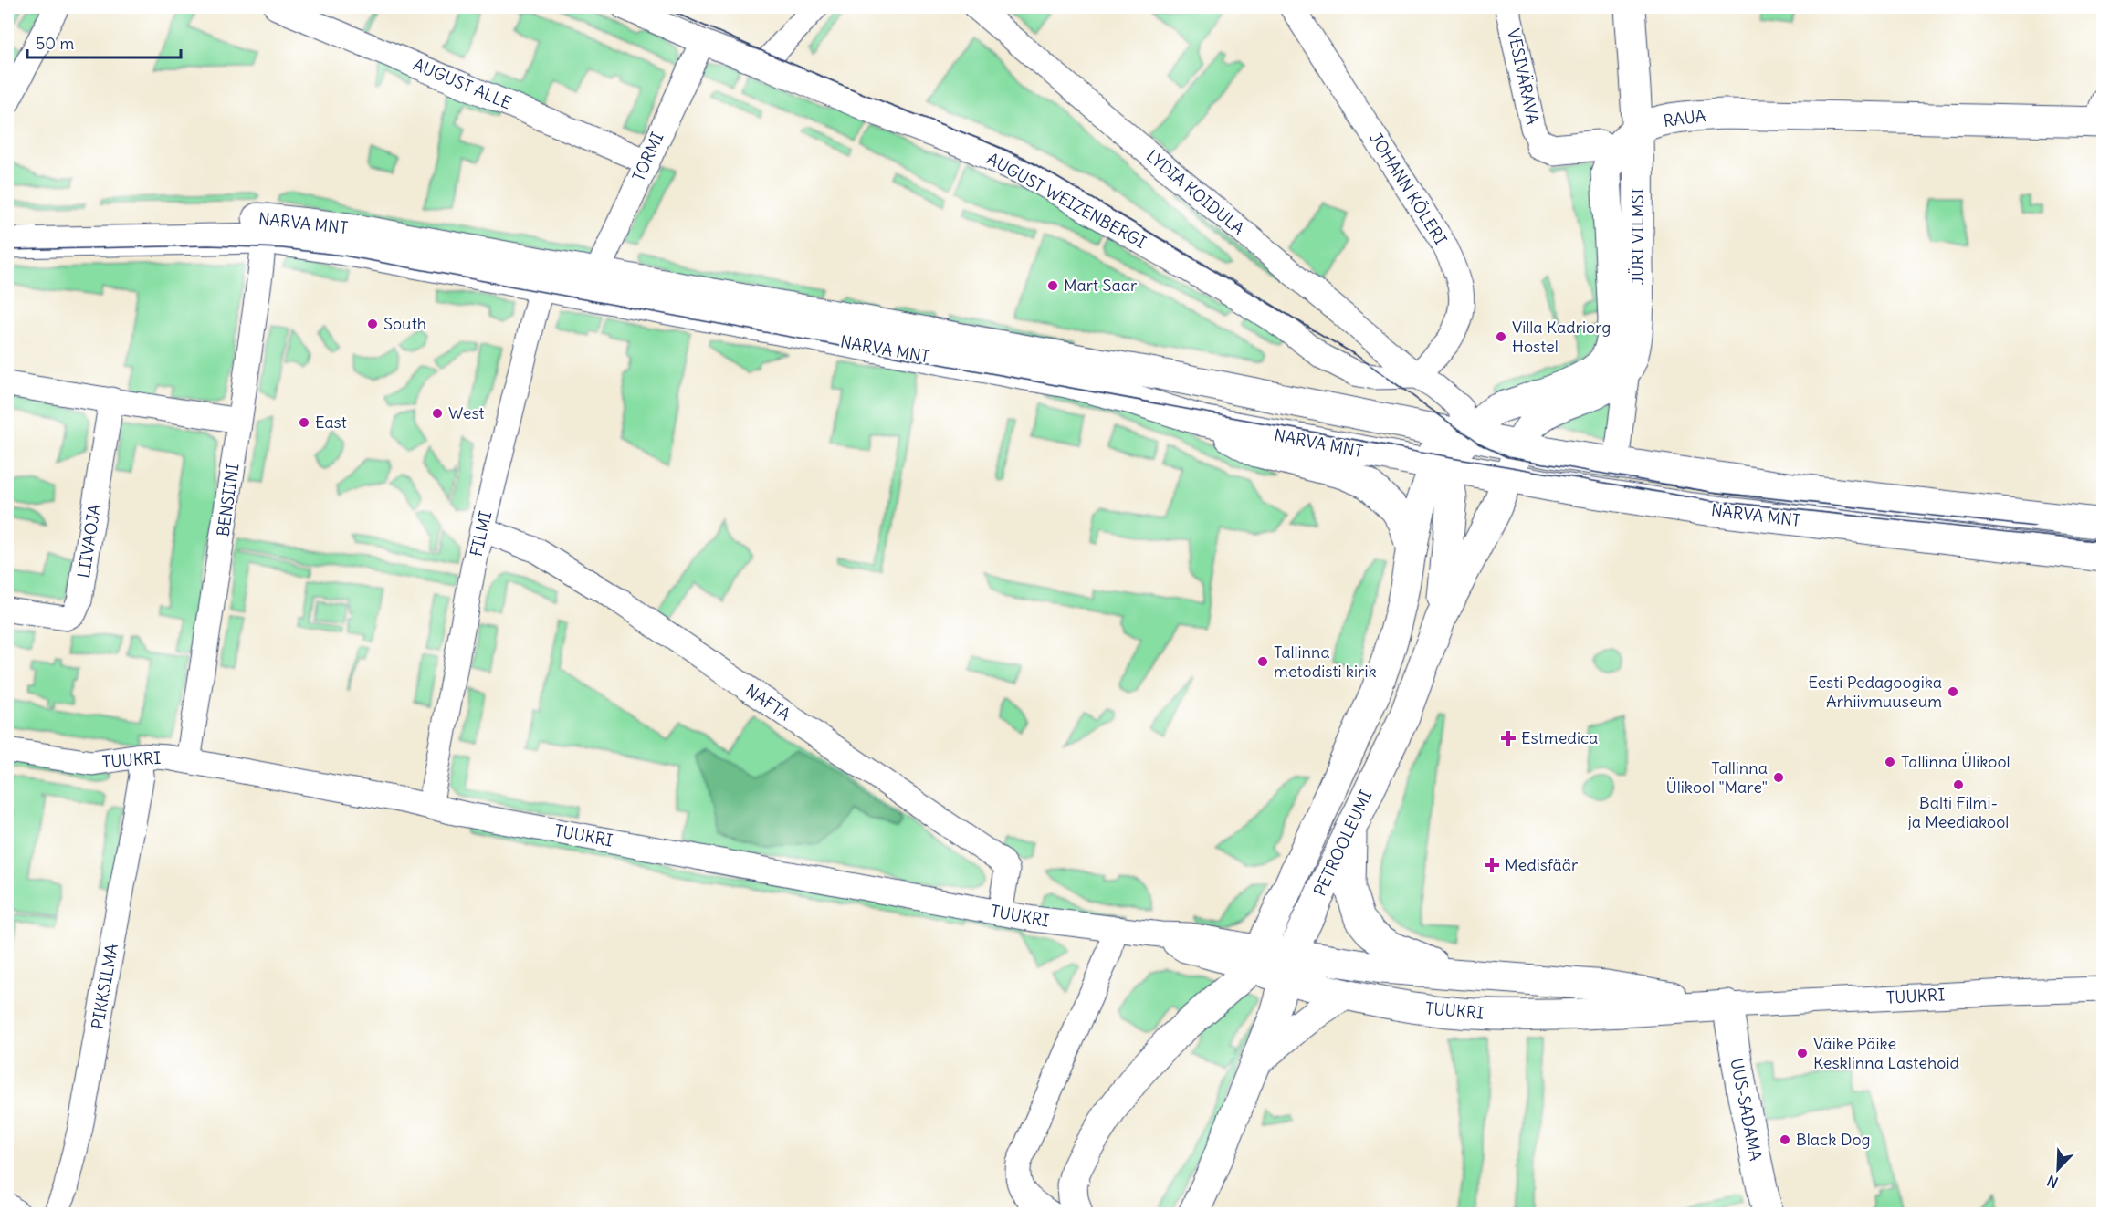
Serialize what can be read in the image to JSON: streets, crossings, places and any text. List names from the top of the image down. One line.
{"streets":{"street":["VESIVÄRAVA","AUGUST ALLE","RAUA","TORMI","JOHANN KÖLERI","LYDIA KOIDULA","AUGUST WEIZENBERGI","NARVA MNT","JÜRI VILMSI","BENSIINI","FILMI","LIIVAOJA","NAFTA","TUUKRI","PETROOLEUMI","PIKKSILMA","UUS-SADAMA"]},"crossings":[["AUGUST ALLE","TORMI"],["RAUA","JÜRI VILMSI"],["TORMI","AUGUST WEIZENBERGI"],["TORMI","NARVA MNT"],["JOHANN KÖLERI","LYDIA KOIDULA"],["JOHANN KÖLERI","AUGUST WEIZENBERGI"],["LYDIA KOIDULA","AUGUST WEIZENBERGI"],["NARVA MNT","JÜRI VILMSI"],["NARVA MNT","BENSIINI"],["NARVA MNT","FILMI"],["NARVA MNT","PETROOLEUMI"],["BENSIINI","TUUKRI"],["FILMI","NAFTA"],["FILMI","TUUKRI"],["NAFTA","TUUKRI"],["TUUKRI","PETROOLEUMI"],["TUUKRI","PIKKSILMA"],["TUUKRI","UUS-SADAMA"]],"places":{"other":["Mart Saar","South","Villa Kadriorg Hostel","West","East","Tallinna metodisti kirik","Eesti Pedagoogika Arhiivmuuseum","Tallinna Ülikool","Tallinna Ülikool \"Mare\"","Balti Filmi- ja Meediakool","Väike Päike Kesklinna Lastehoid","Black Dog"],"health":["Estmedica","Medisfäär"]},"scale_bar":"50 m","north":"bottom left"}
